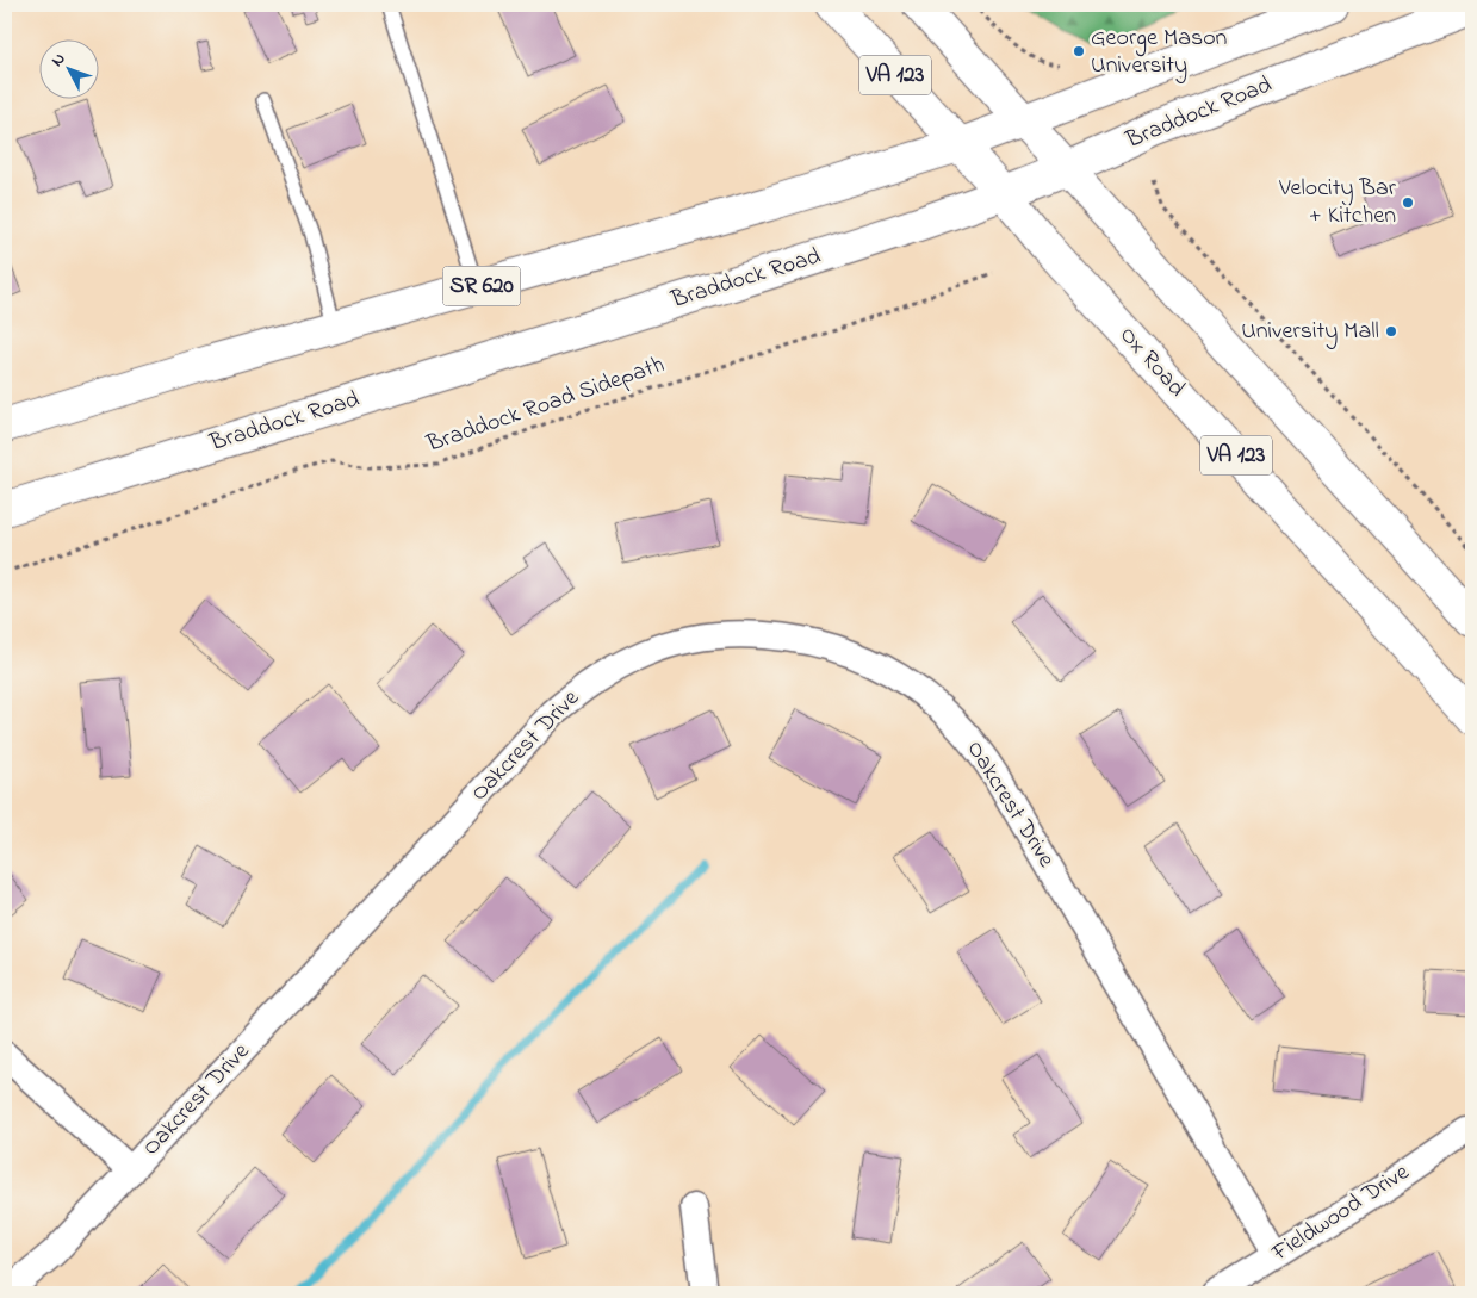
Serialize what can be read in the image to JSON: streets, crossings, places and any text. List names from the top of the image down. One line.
{"streets":{"main road":["VA 123","Braddock Road","SR 620","Ox Road"],"street":["Oakcrest Drive","Fieldwood Drive"],"path":["Braddock Road Sidepath"]},"crossings":[["VA 123","Braddock Road"],["VA 123","SR 620"],["Braddock Road","Ox Road"],["SR 620","Ox Road"],["Oakcrest Drive","Fieldwood Drive"]],"places":["George Mason University","Velocity Bar + Kitchen","University Mall"],"north":"top left"}
